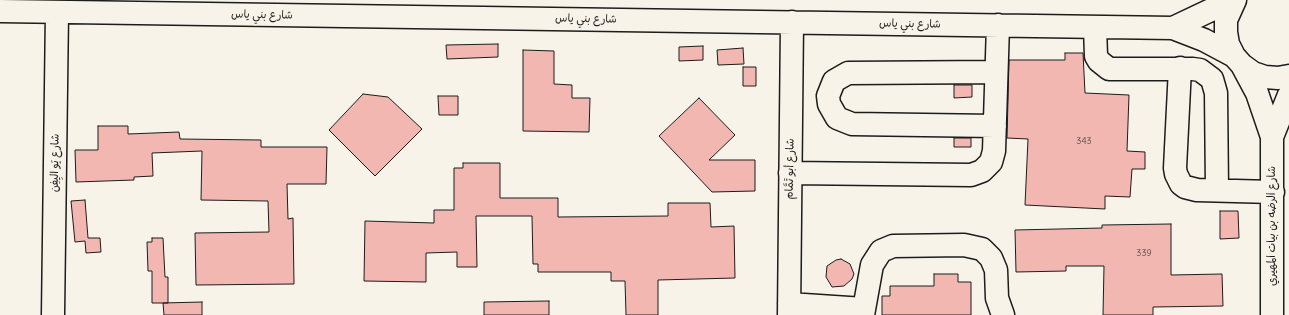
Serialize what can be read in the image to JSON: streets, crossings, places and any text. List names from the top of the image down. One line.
{"streets":{"street":["شارع بني ياس","شارع يَو اليِفِن","شارع أبو تَمَّام","شارع الرضه بن بيات المهيري"]},"crossings":[["شارع بني ياس","شارع يَو اليِفِن"],["شارع بني ياس","شارع أبو تَمَّام"],["شارع بني ياس","شارع الرضه بن بيات المهيري"]],"house_numbers":["343","339"]}
